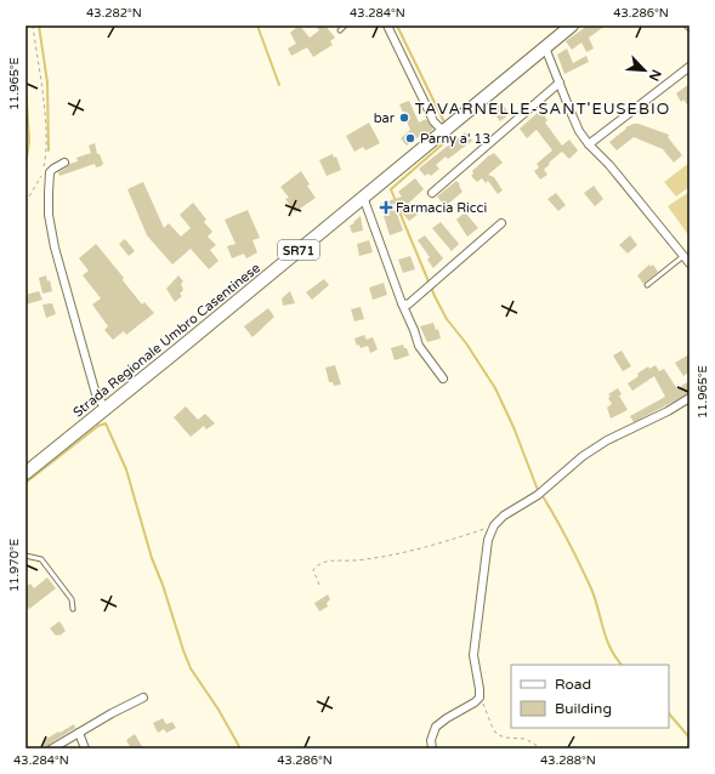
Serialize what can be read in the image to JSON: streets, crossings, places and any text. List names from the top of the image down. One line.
{"streets":{"main road":["SR71","Strada Regionale Umbro Casentinese"]},"districts":["TAVARNELLE-SANT'EUSEBIO"],"places":{"other":["bar","Parny a' 13"],"health":["Farmacia Ricci"]},"legend":["Road","Building"],"north":"bottom right","coordinates":["43.282°N","43.284°N","43.286°N","11.965°E","11.970°E","43.288°N"]}
